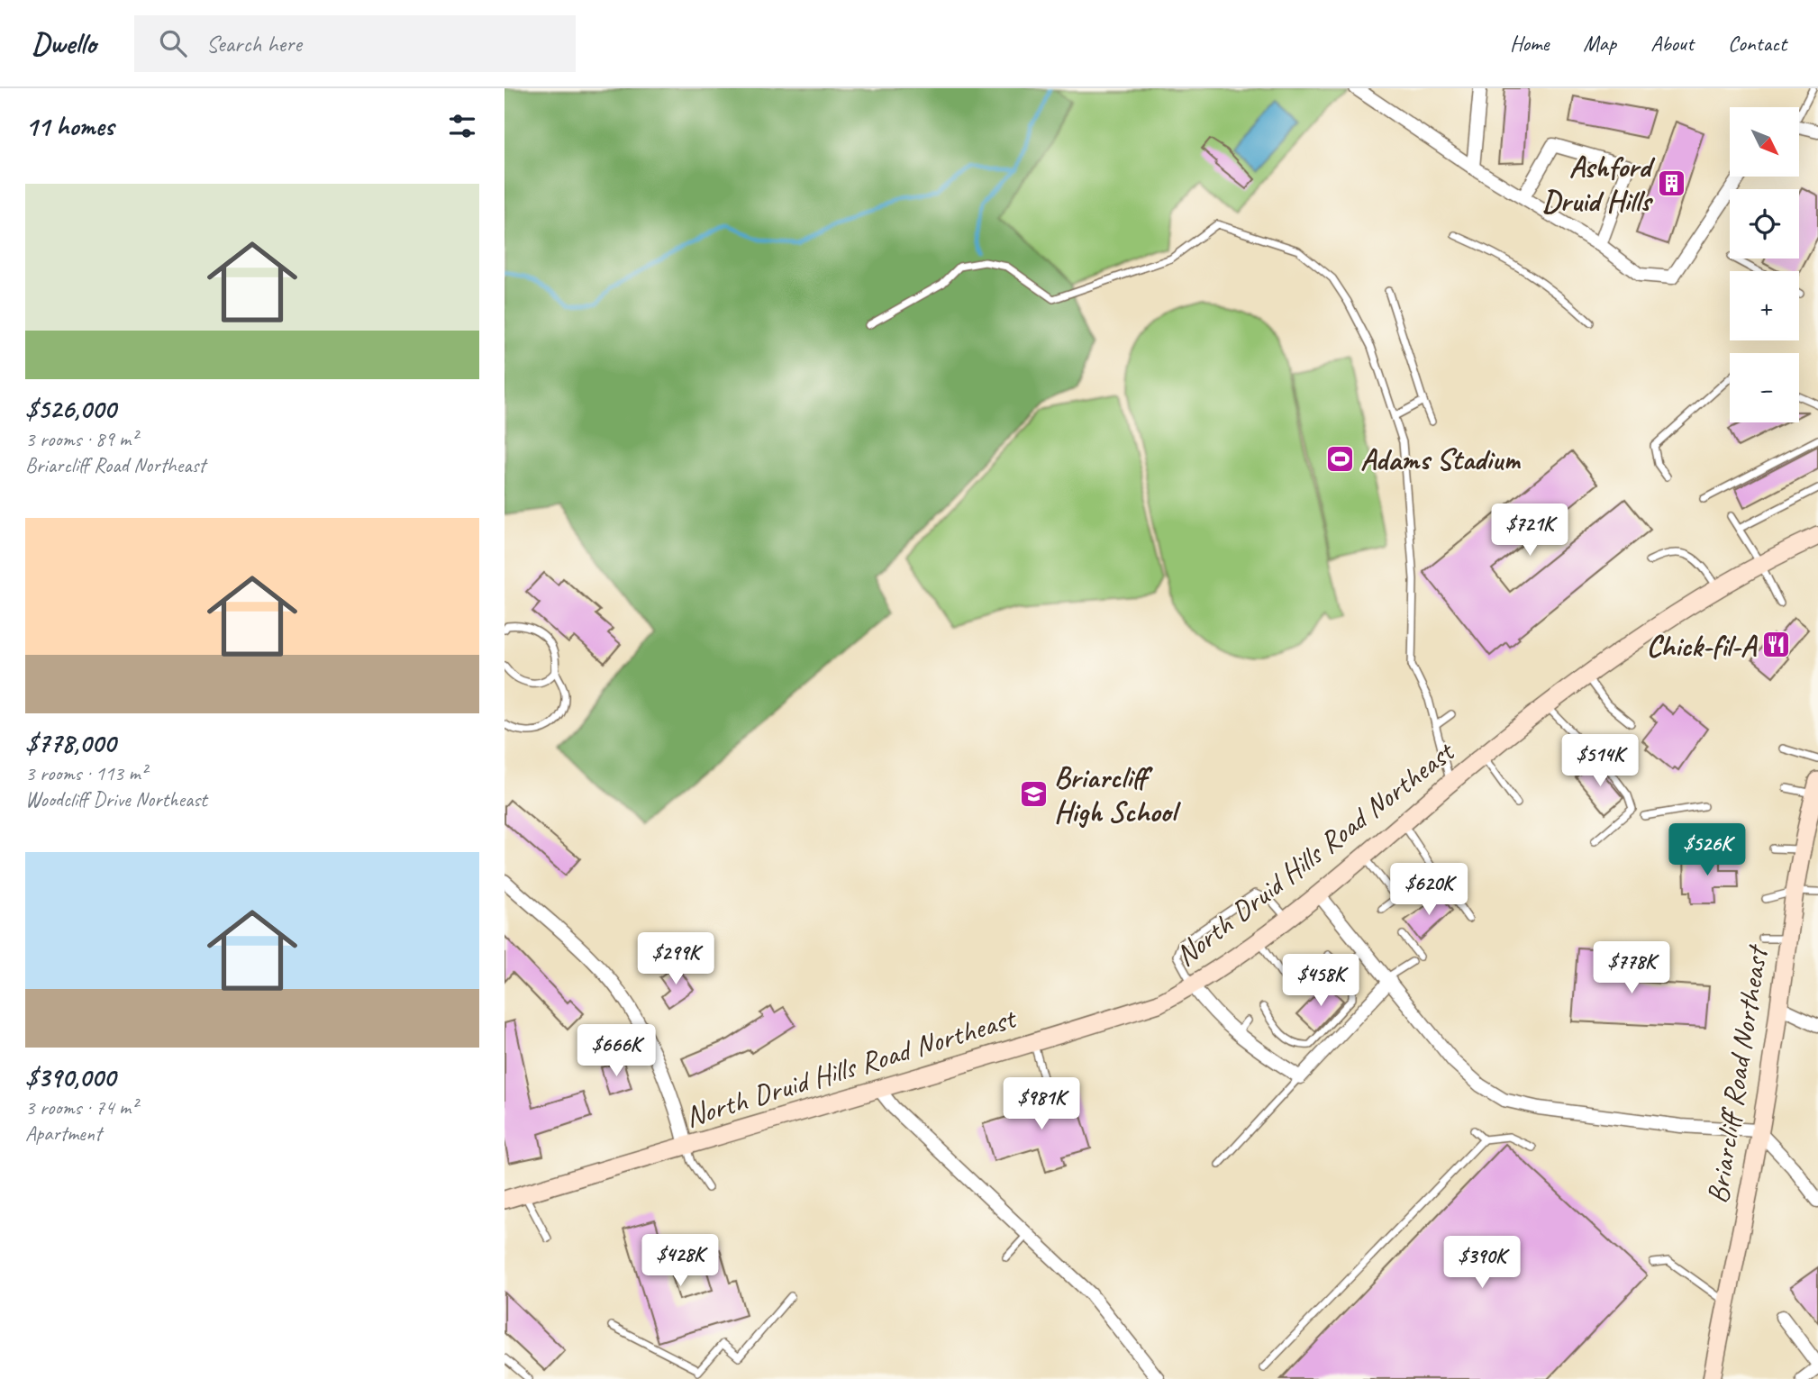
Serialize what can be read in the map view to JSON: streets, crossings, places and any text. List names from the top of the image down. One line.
{"streets":{"main road":["North Druid Hills Road Northeast","Briarcliff Road Northeast"]},"places":{"building":["Ashford Druid Hills"],"sports":["Adams Stadium"],"restaurant":["Chick-fil-A"],"school or university":["Briarcliff High School"]},"north":"bottom right","page":{"header":"Dwello","search":"Search here","nav":["Home","Map","About","Contact"],"heading":"11 homes","map_buttons":["+","−"],"list":[{"name":"$526,000","note":"3 rooms · 89 m² · Briarcliff Road Northeast"},{"name":"$778,000","note":"3 rooms · 113 m² · Woodcliff Drive Northeast"},{"name":"$390,000","note":"3 rooms · 74 m² · Apartment"}],"price":["$721K","$514K","$526K","$620K","$299K","$778K","$458K","$666K","$981K","$428K","$390K"]}}
